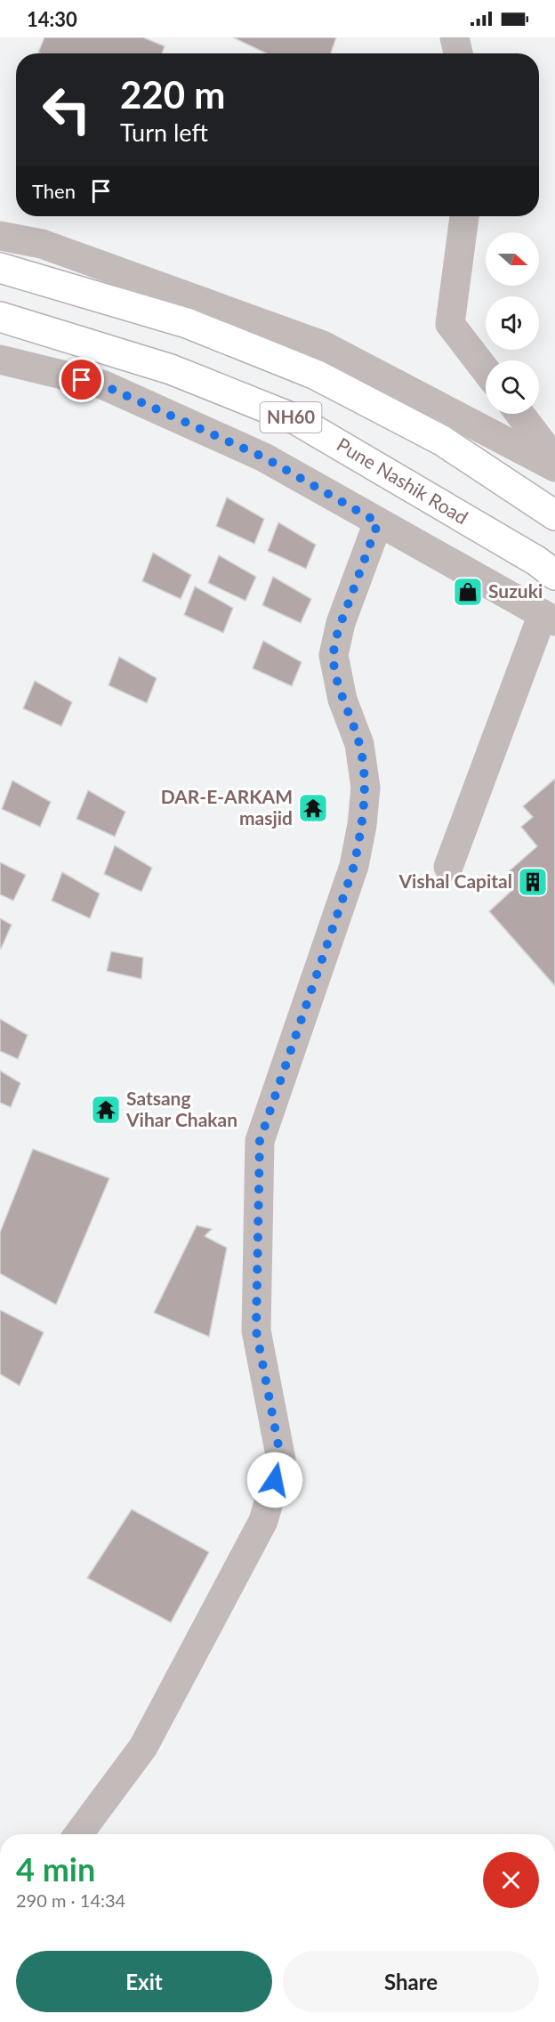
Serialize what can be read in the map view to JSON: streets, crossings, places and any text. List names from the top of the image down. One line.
{"streets":{"highway":["NH60","Pune Nashik Road"]},"places":{"shop":["Suzuki"],"temple":["DAR-E-ARKAM masjid","Satsang Vihar Chakan"],"building":["Vishal Capital"]},"north":"right","page":{"status":"14:30","turn":["220 m","Turn left"],"then":"Then","heading":["4 min","290 m · 14:34"],"buttons":["Exit","Share"]}}
